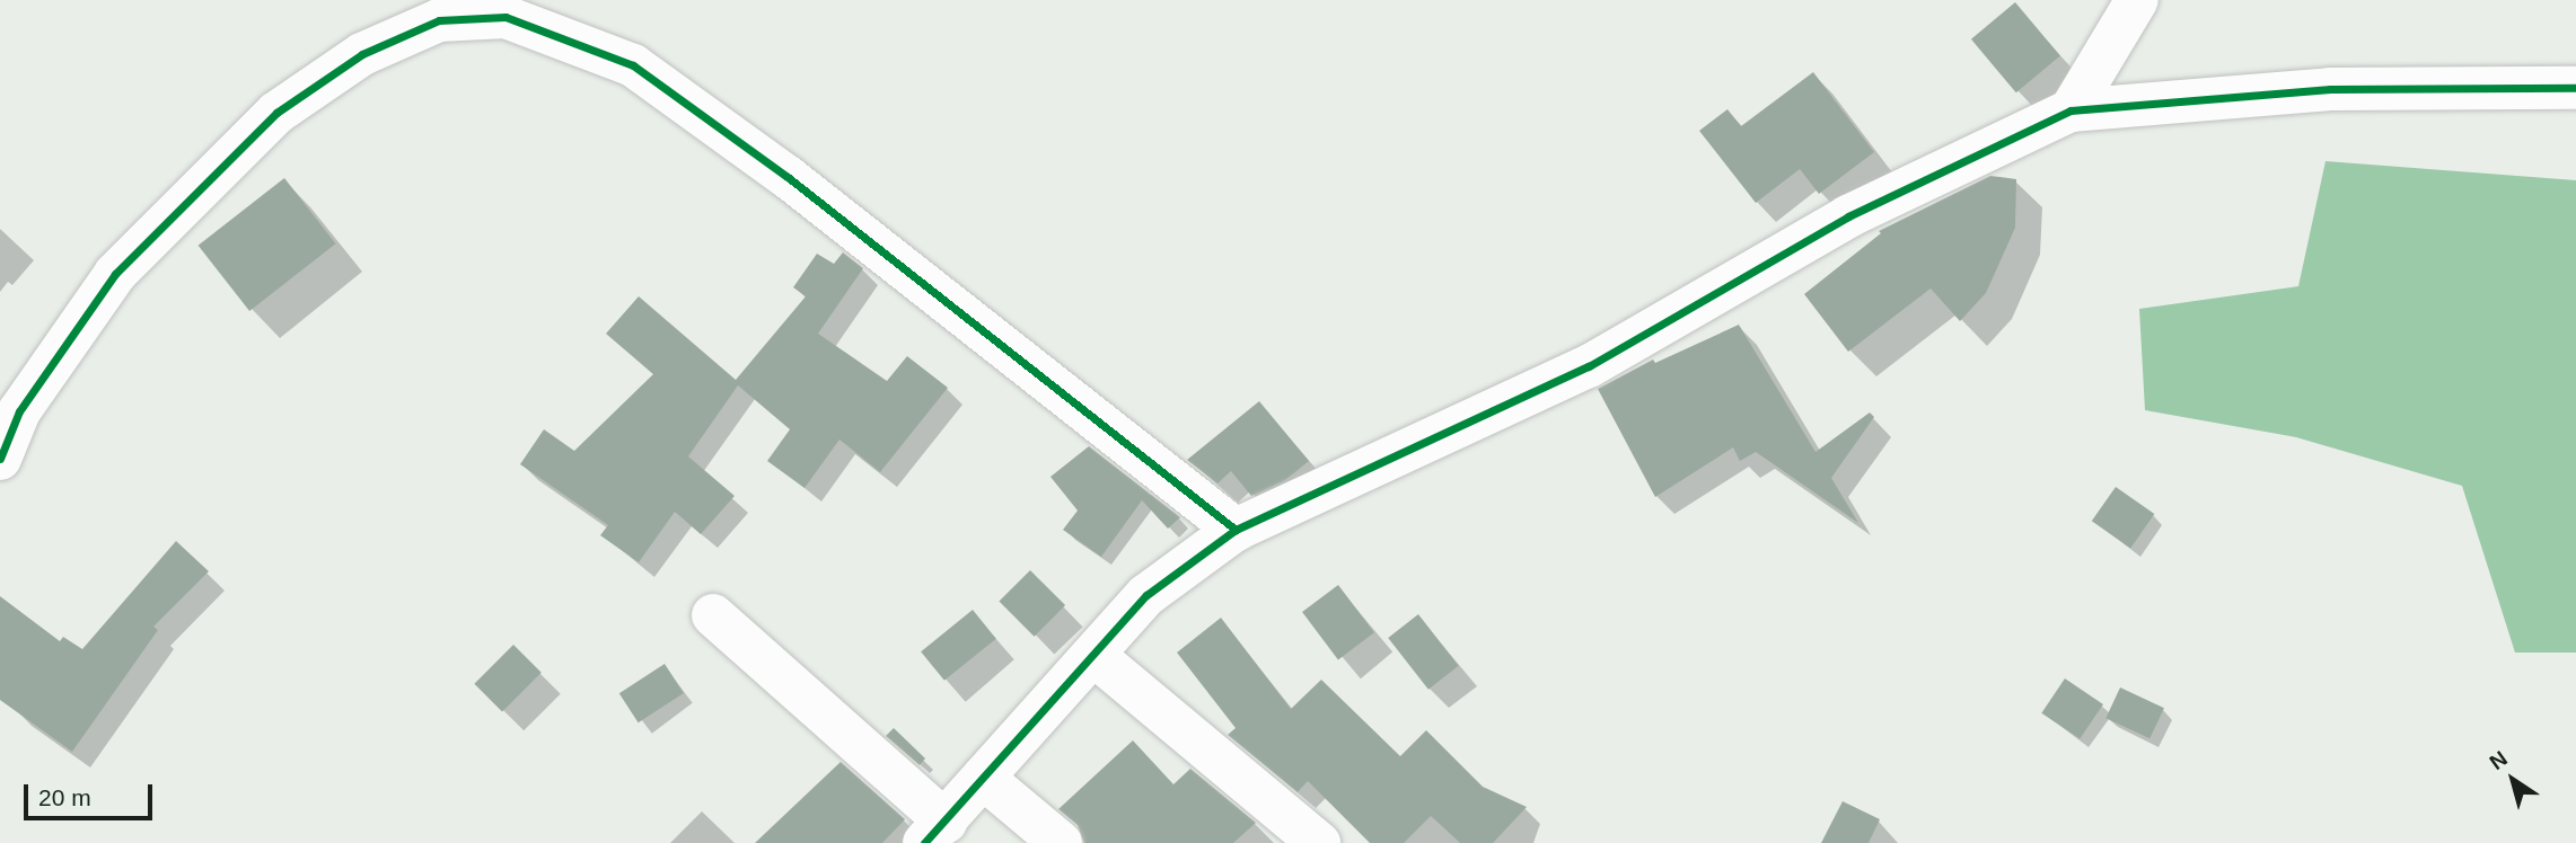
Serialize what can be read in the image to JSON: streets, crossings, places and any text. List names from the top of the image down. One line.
{"scale_bar":"20 m","north":"top left"}
